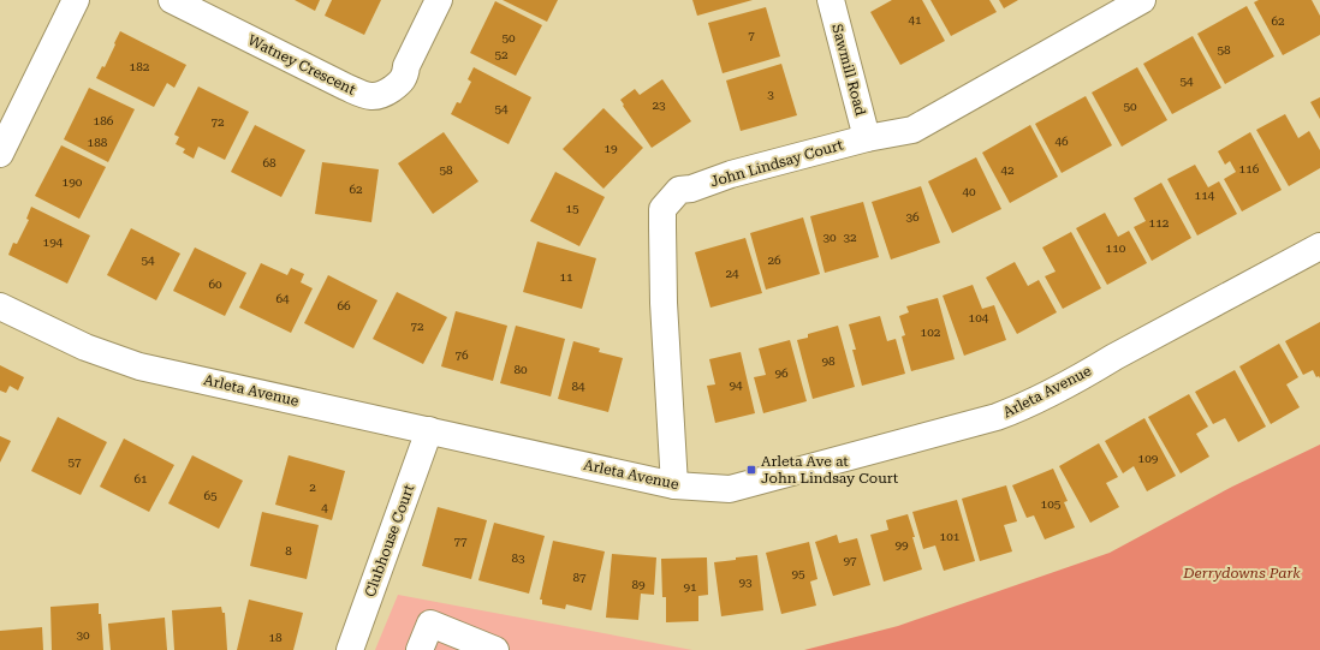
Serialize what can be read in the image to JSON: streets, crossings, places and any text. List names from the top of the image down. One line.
{"streets":{"street":["Watney Crescent","Sawmill Road","John Lindsay Court","Arleta Avenue","Clubhouse Court"]},"crossings":[["Sawmill Road","John Lindsay Court"],["John Lindsay Court","Arleta Avenue"],["Arleta Avenue","Clubhouse Court"]],"parks":["Derrydowns Park"],"places":{"transit":["Arleta Ave at John Lindsay Court"]},"house_numbers":["41","62","7","50","58","52","182","54","3","23","50","54","186","72","46","188","19","68","116","58","42","190","62","40","114","15","36","112","30","32","194","110","54","26","24","11","60","64","66","104","72","102","76","98","80","96","94","84","109","57","61","2","65","105","4","101","77","99","8","83","97","95","87","93","89","91","30","18"]}
